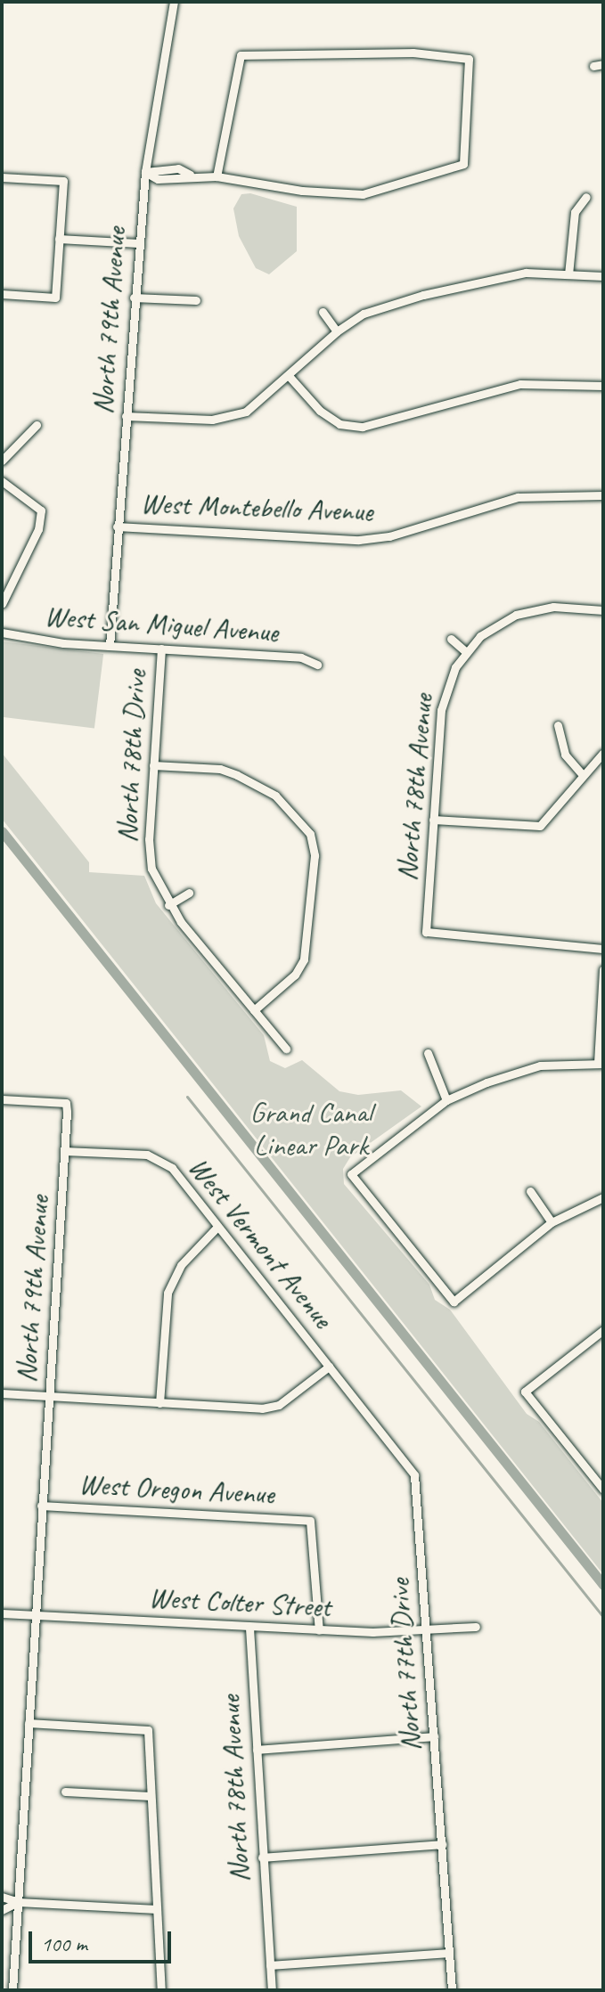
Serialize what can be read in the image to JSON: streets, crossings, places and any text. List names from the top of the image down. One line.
{"streets":{"street":["North 79th Avenue","West Montebello Avenue","West San Miguel Avenue","North 78th Drive","North 78th Avenue","West Vermont Avenue","West Oregon Avenue","West Colter Street","North 77th Drive"]},"crossings":[["North 79th Avenue","West Montebello Avenue"],["North 79th Avenue","West San Miguel Avenue"],["North 79th Avenue","West Vermont Avenue"],["North 79th Avenue","West Oregon Avenue"],["North 79th Avenue","West Colter Street"],["West San Miguel Avenue","North 78th Drive"],["North 78th Avenue","West Colter Street"],["West Vermont Avenue","North 77th Drive"],["West Oregon Avenue","West Colter Street"],["West Colter Street","North 77th Drive"]],"parks":["Grand Canal Linear Park"],"scale_bar":"100 m"}
